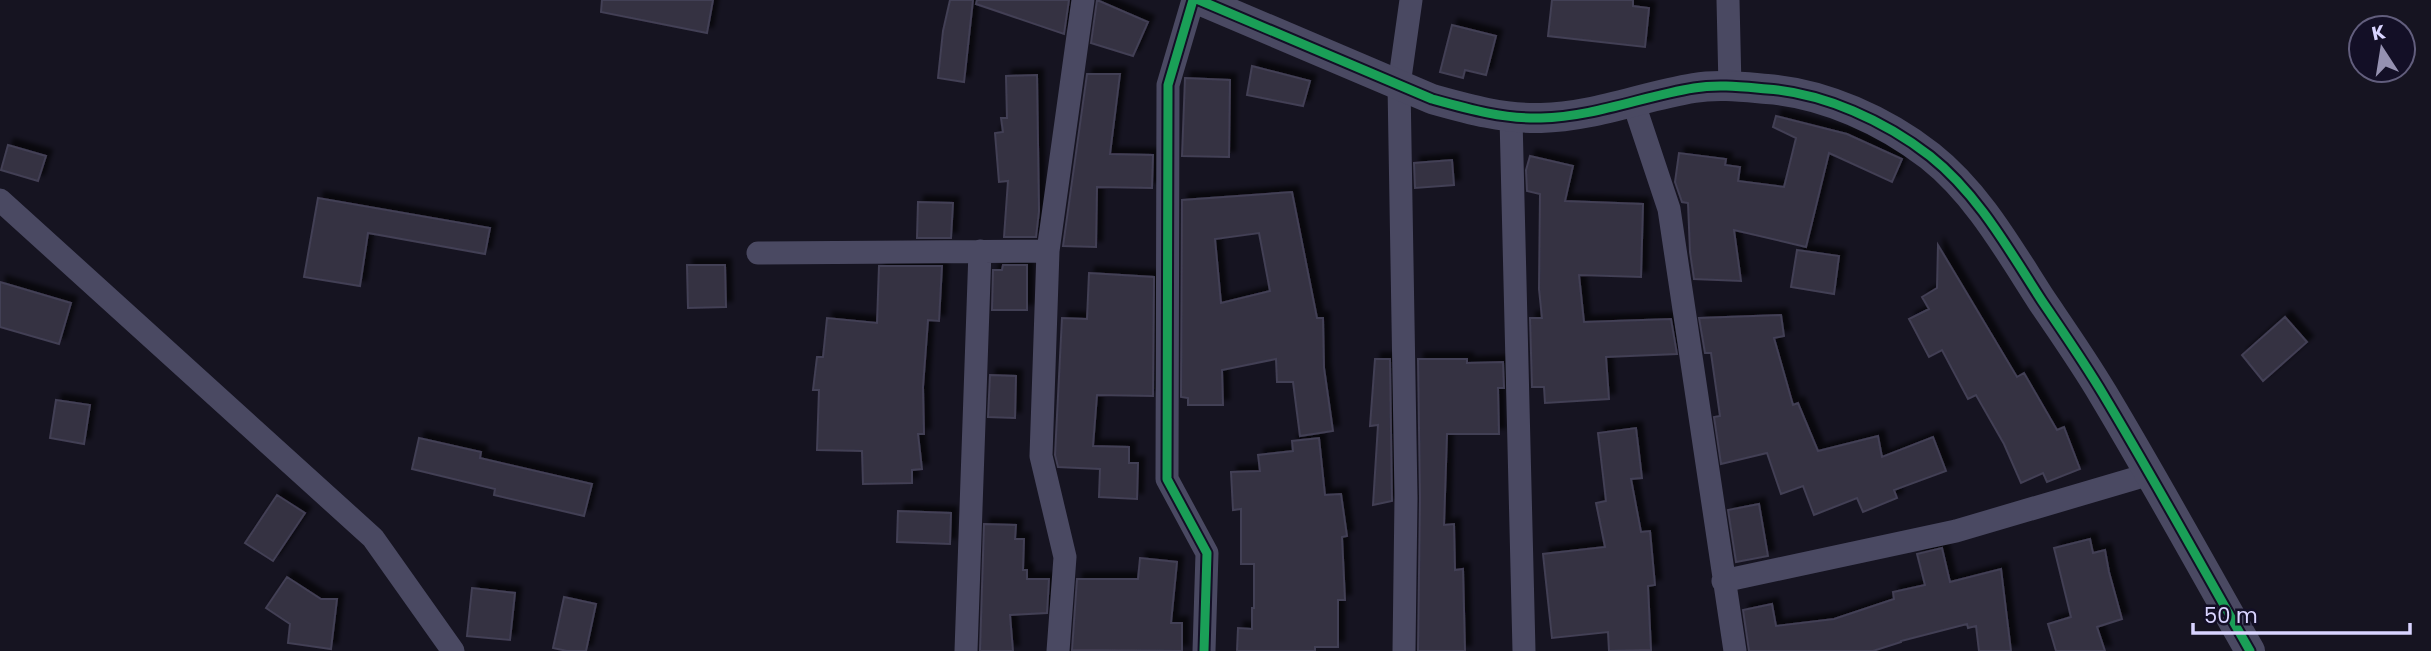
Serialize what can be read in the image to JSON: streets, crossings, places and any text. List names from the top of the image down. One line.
{"scale_bar":"50 m","north":"top"}
